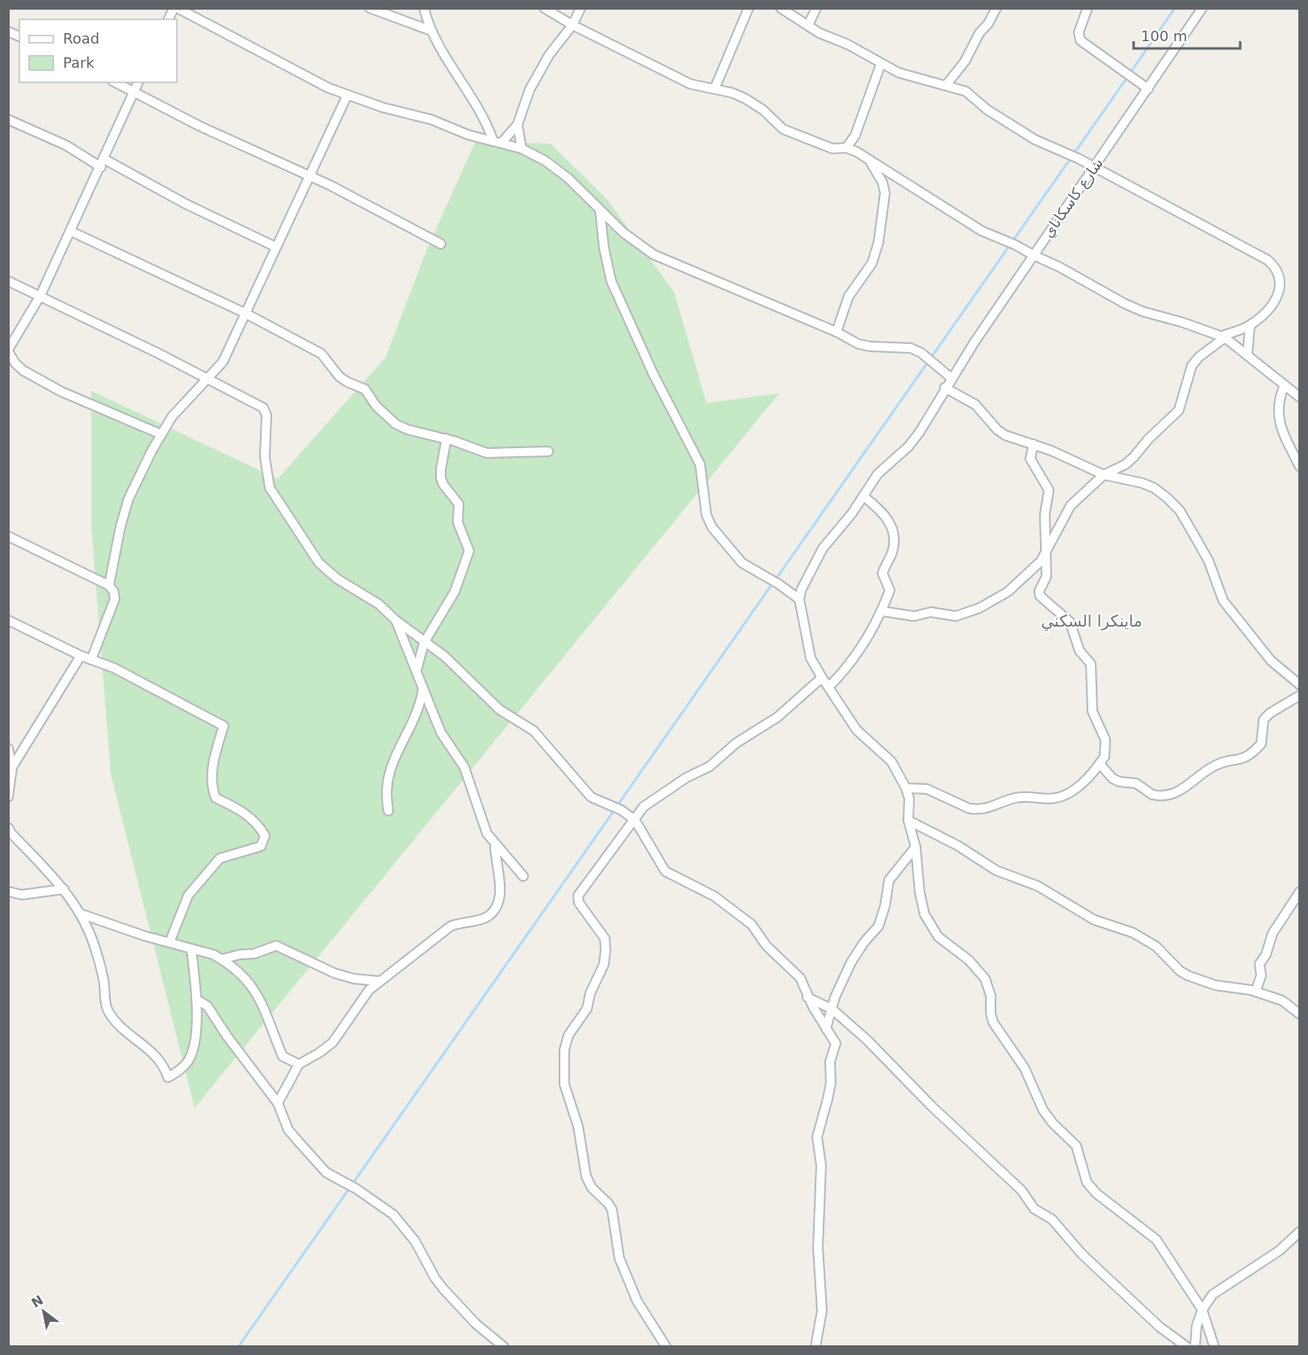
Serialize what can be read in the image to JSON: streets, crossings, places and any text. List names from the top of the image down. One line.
{"streets":{"street":["شارع كاسكاناي"]},"districts":["ماينكرا السكني"],"legend":["Road","Park"],"scale_bar":"100 m","north":"top left"}
